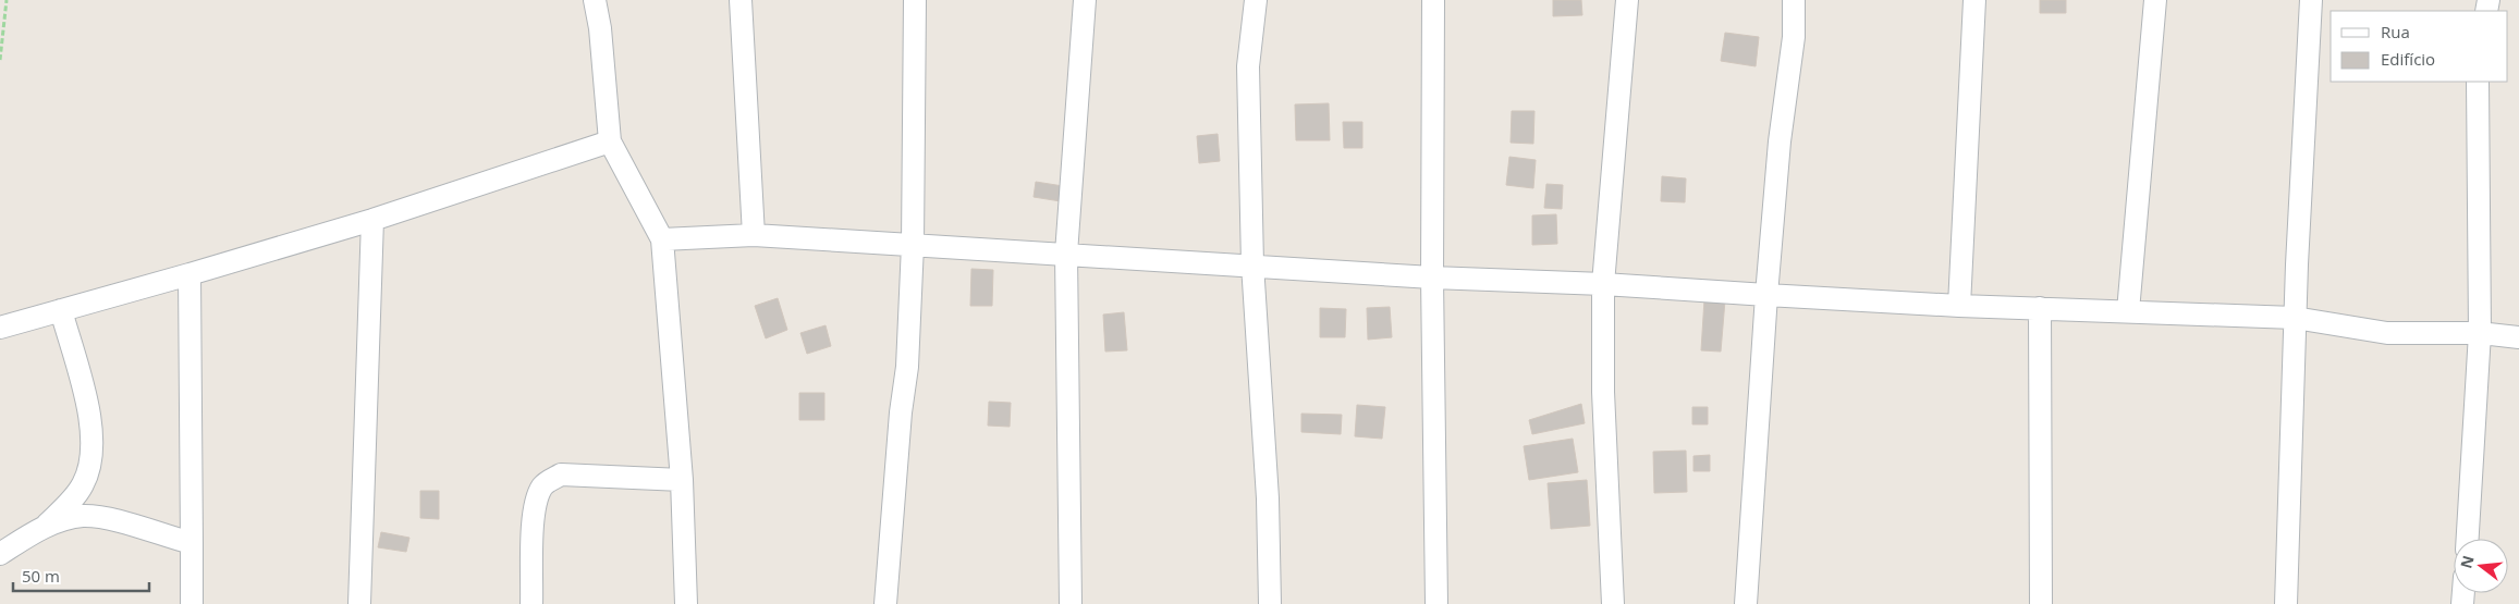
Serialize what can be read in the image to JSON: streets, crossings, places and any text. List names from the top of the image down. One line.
{"legend":["Rua","Edifício"],"scale_bar":"50 m","north":"left"}
